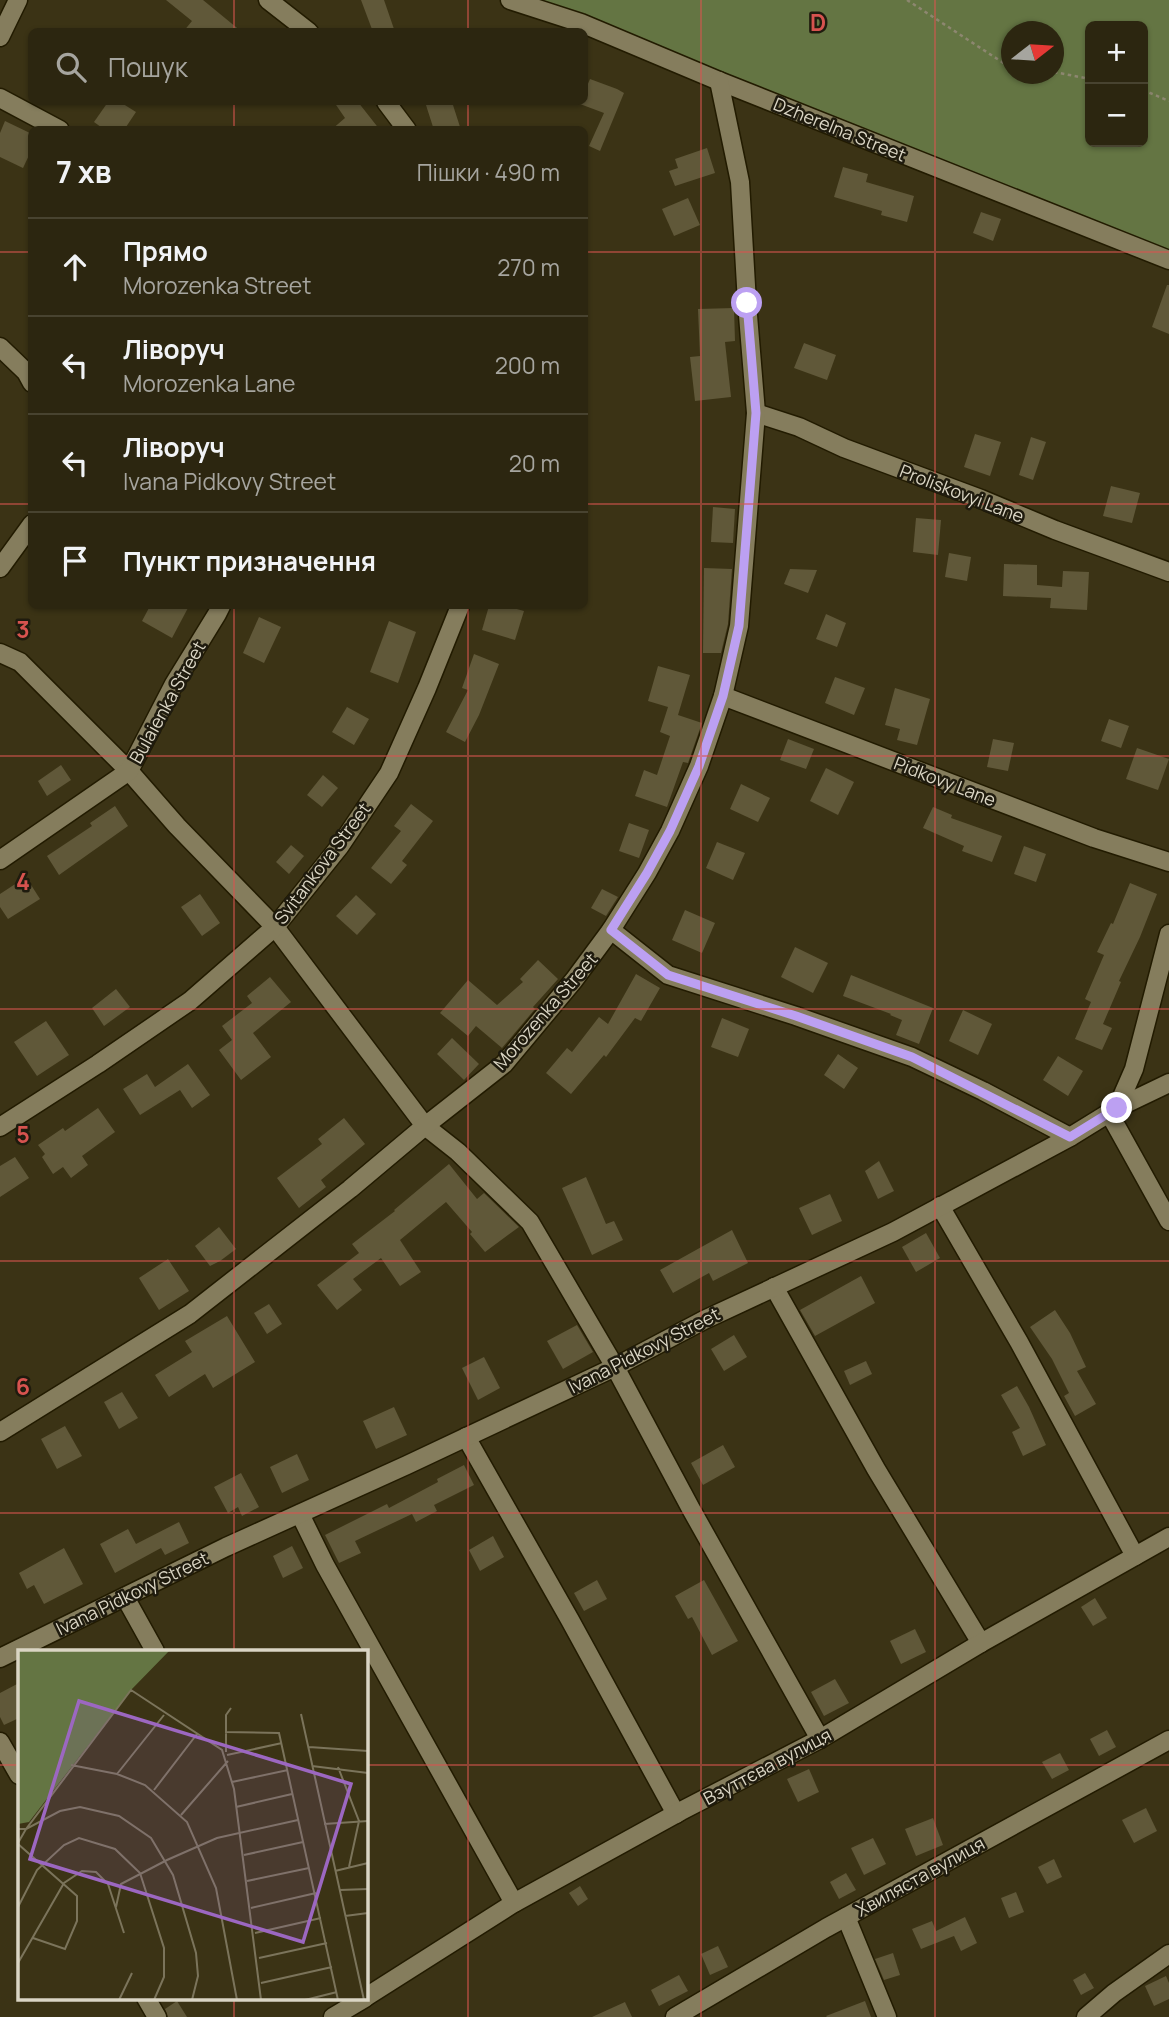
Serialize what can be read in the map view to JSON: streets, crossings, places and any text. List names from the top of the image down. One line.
{"streets":{"street":["Dzherelna Street","Proliskovyi Lane","Bulaienka Street","Pidkovy Lane","Svitankova Street","Morozenka Street","Ivana Pidkovy Street","Взуттєва вулиця","Хвиляста вулиця"]},"crossings":[["Dzherelna Street","Morozenka Street"],["Proliskovyi Lane","Morozenka Street"],["Pidkovy Lane","Morozenka Street"]],"north":"right","page":{"map_buttons":["+","−"],"search":"Пошук","heading":["7 хв","Пішки · 490 m"],"list":[["Прямо","Morozenka Street","270 m"],["Ліворуч","Morozenka Lane","200 m"],["Ліворуч","Ivana Pidkovy Street","20 m"],"Пункт призначення"]},"grid":{"columns":["D"],"rows":["3","4","5","6"]}}
